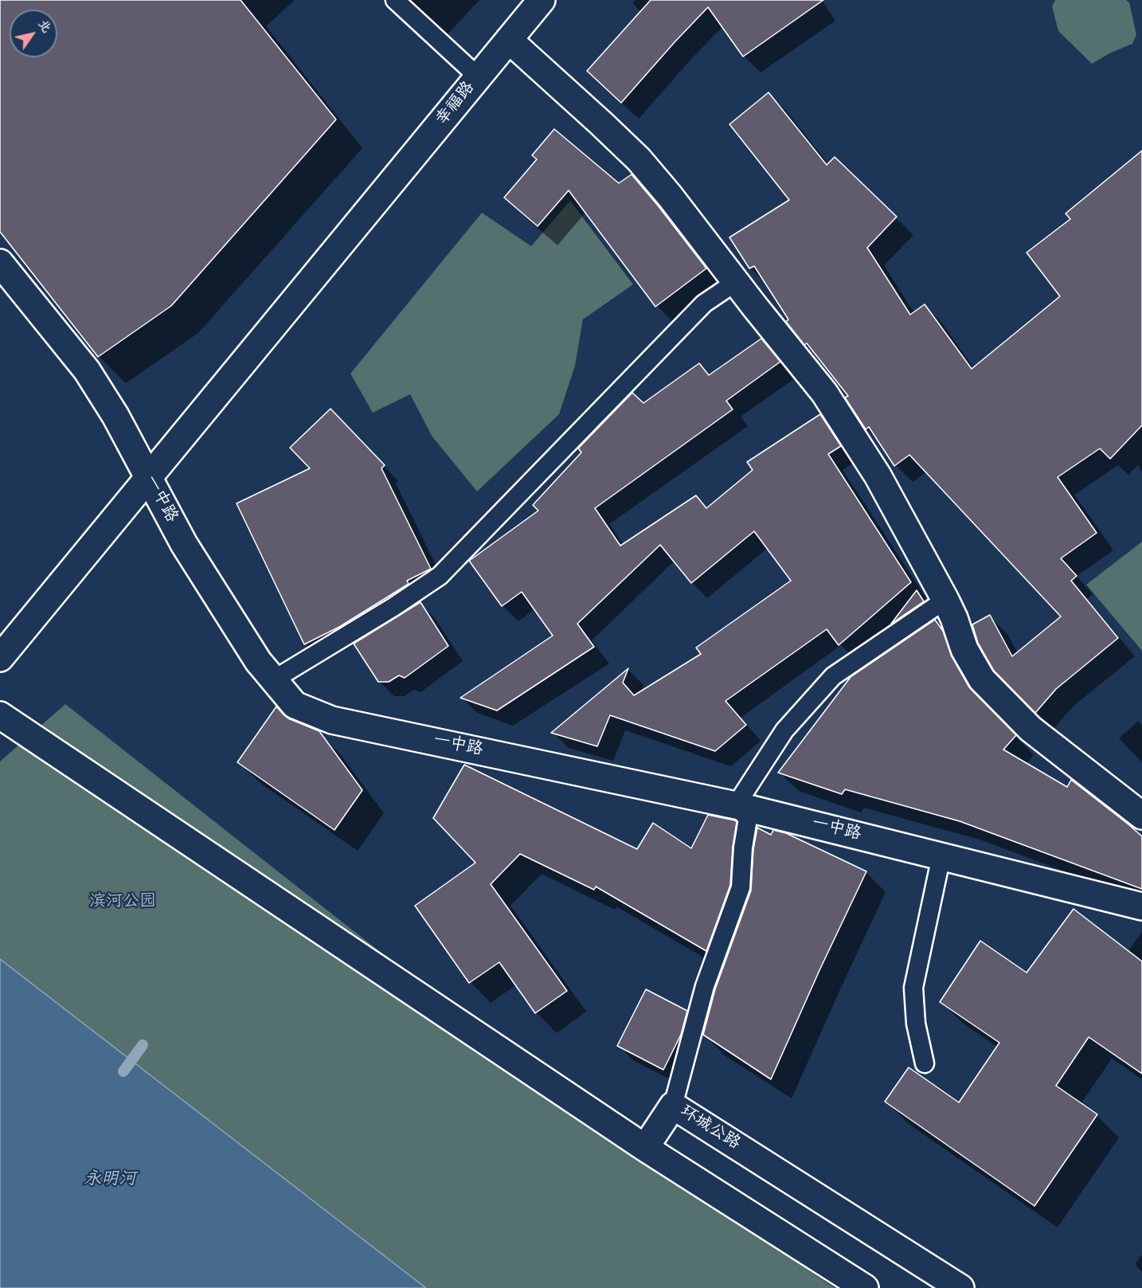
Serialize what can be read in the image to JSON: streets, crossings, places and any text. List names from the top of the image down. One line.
{"streets":{"street":["幸福路","一中路","环城公路"]},"crossings":[["幸福路","一中路"]],"water":["永明河"],"parks":["滨河公园"],"north":"top right"}
